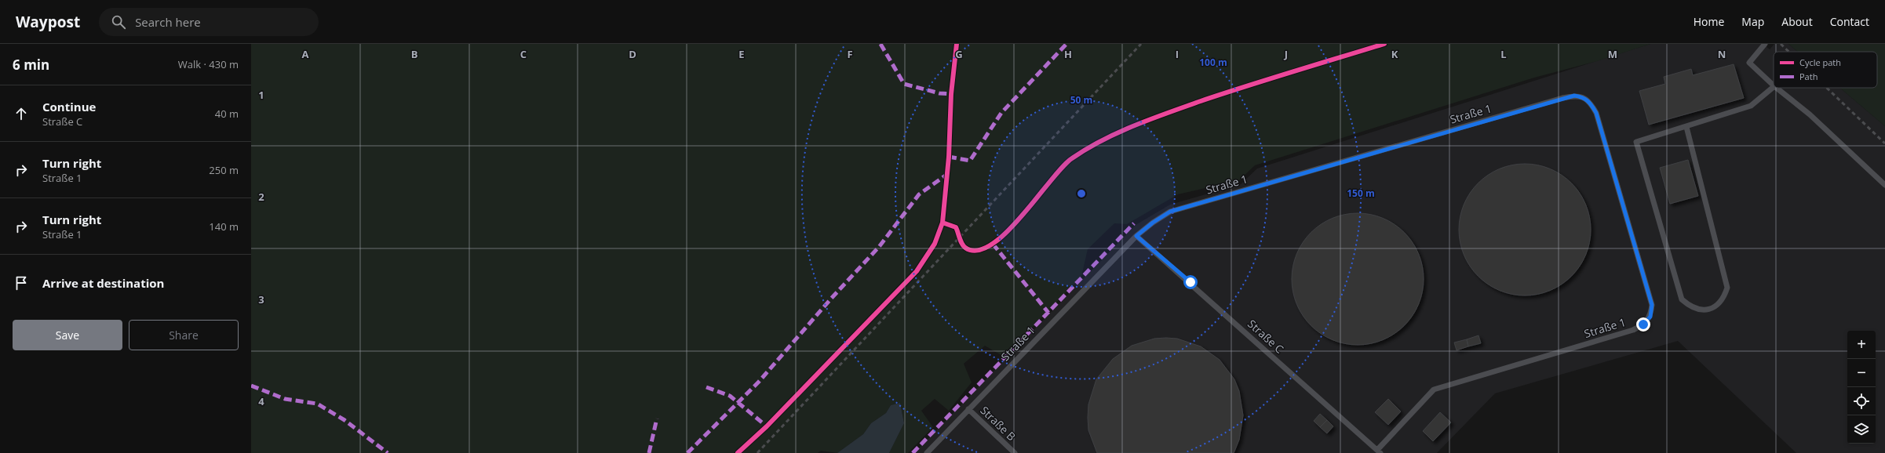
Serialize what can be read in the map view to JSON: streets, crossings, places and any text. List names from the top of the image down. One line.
{"streets":{"lane":["Straße 1","Straße C","Straße B"]},"crossings":[["Straße 1","Straße C"],["Straße 1","Straße B"]],"legend":["Cycle path","Path"],"page":{"header":"Waypost","search":"Search here","nav":["Home","Map","About","Contact"],"heading":["6 min","Walk · 430 m"],"list":[["Continue","Straße C","40 m"],["Turn right","Straße 1","250 m"],["Turn right","Straße 1","140 m"],"Arrive at destination"],"buttons":["Save","Share"],"map_buttons":["+","−"]},"grid":{"columns":["A","B","C","D","E","F","G","H","I","J","K","L","M","N"],"rows":["1","2","3","4"]},"rings":["100 m","50 m","150 m"]}
